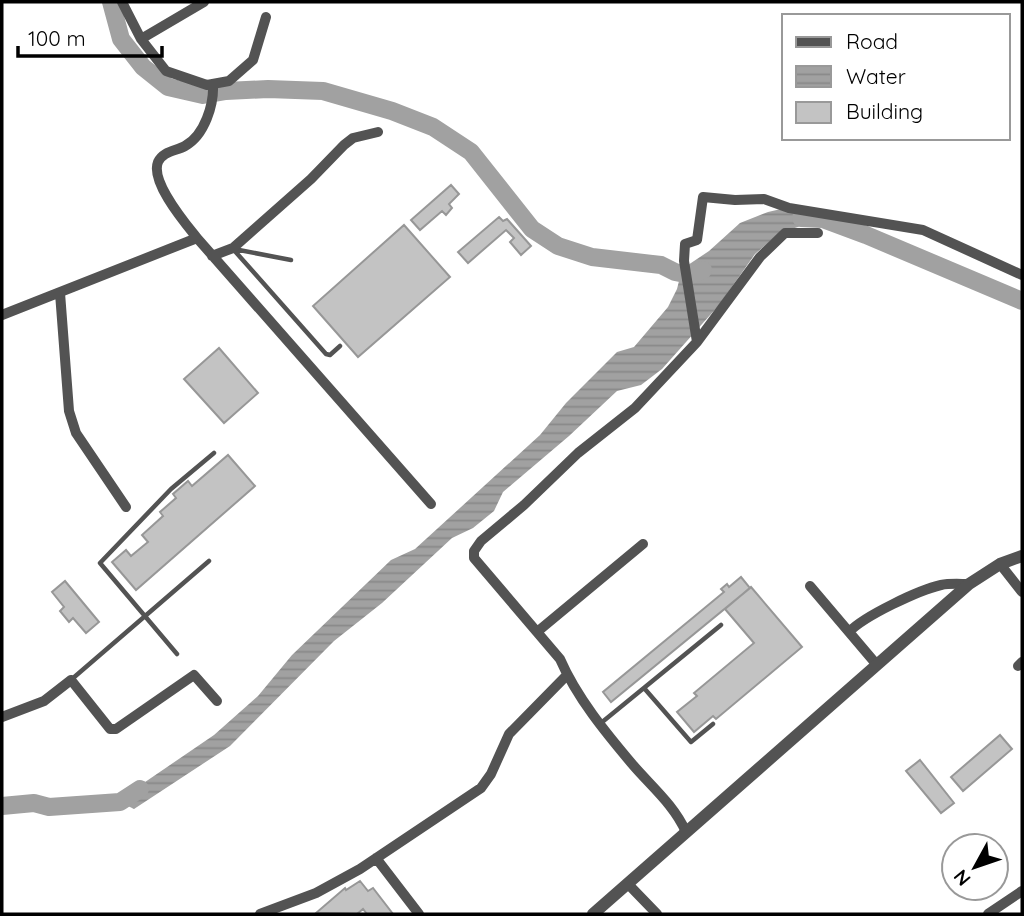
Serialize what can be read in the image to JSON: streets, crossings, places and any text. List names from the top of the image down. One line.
{"legend":["Road","Water","Building"],"scale_bar":"100 m","north":"bottom left"}
